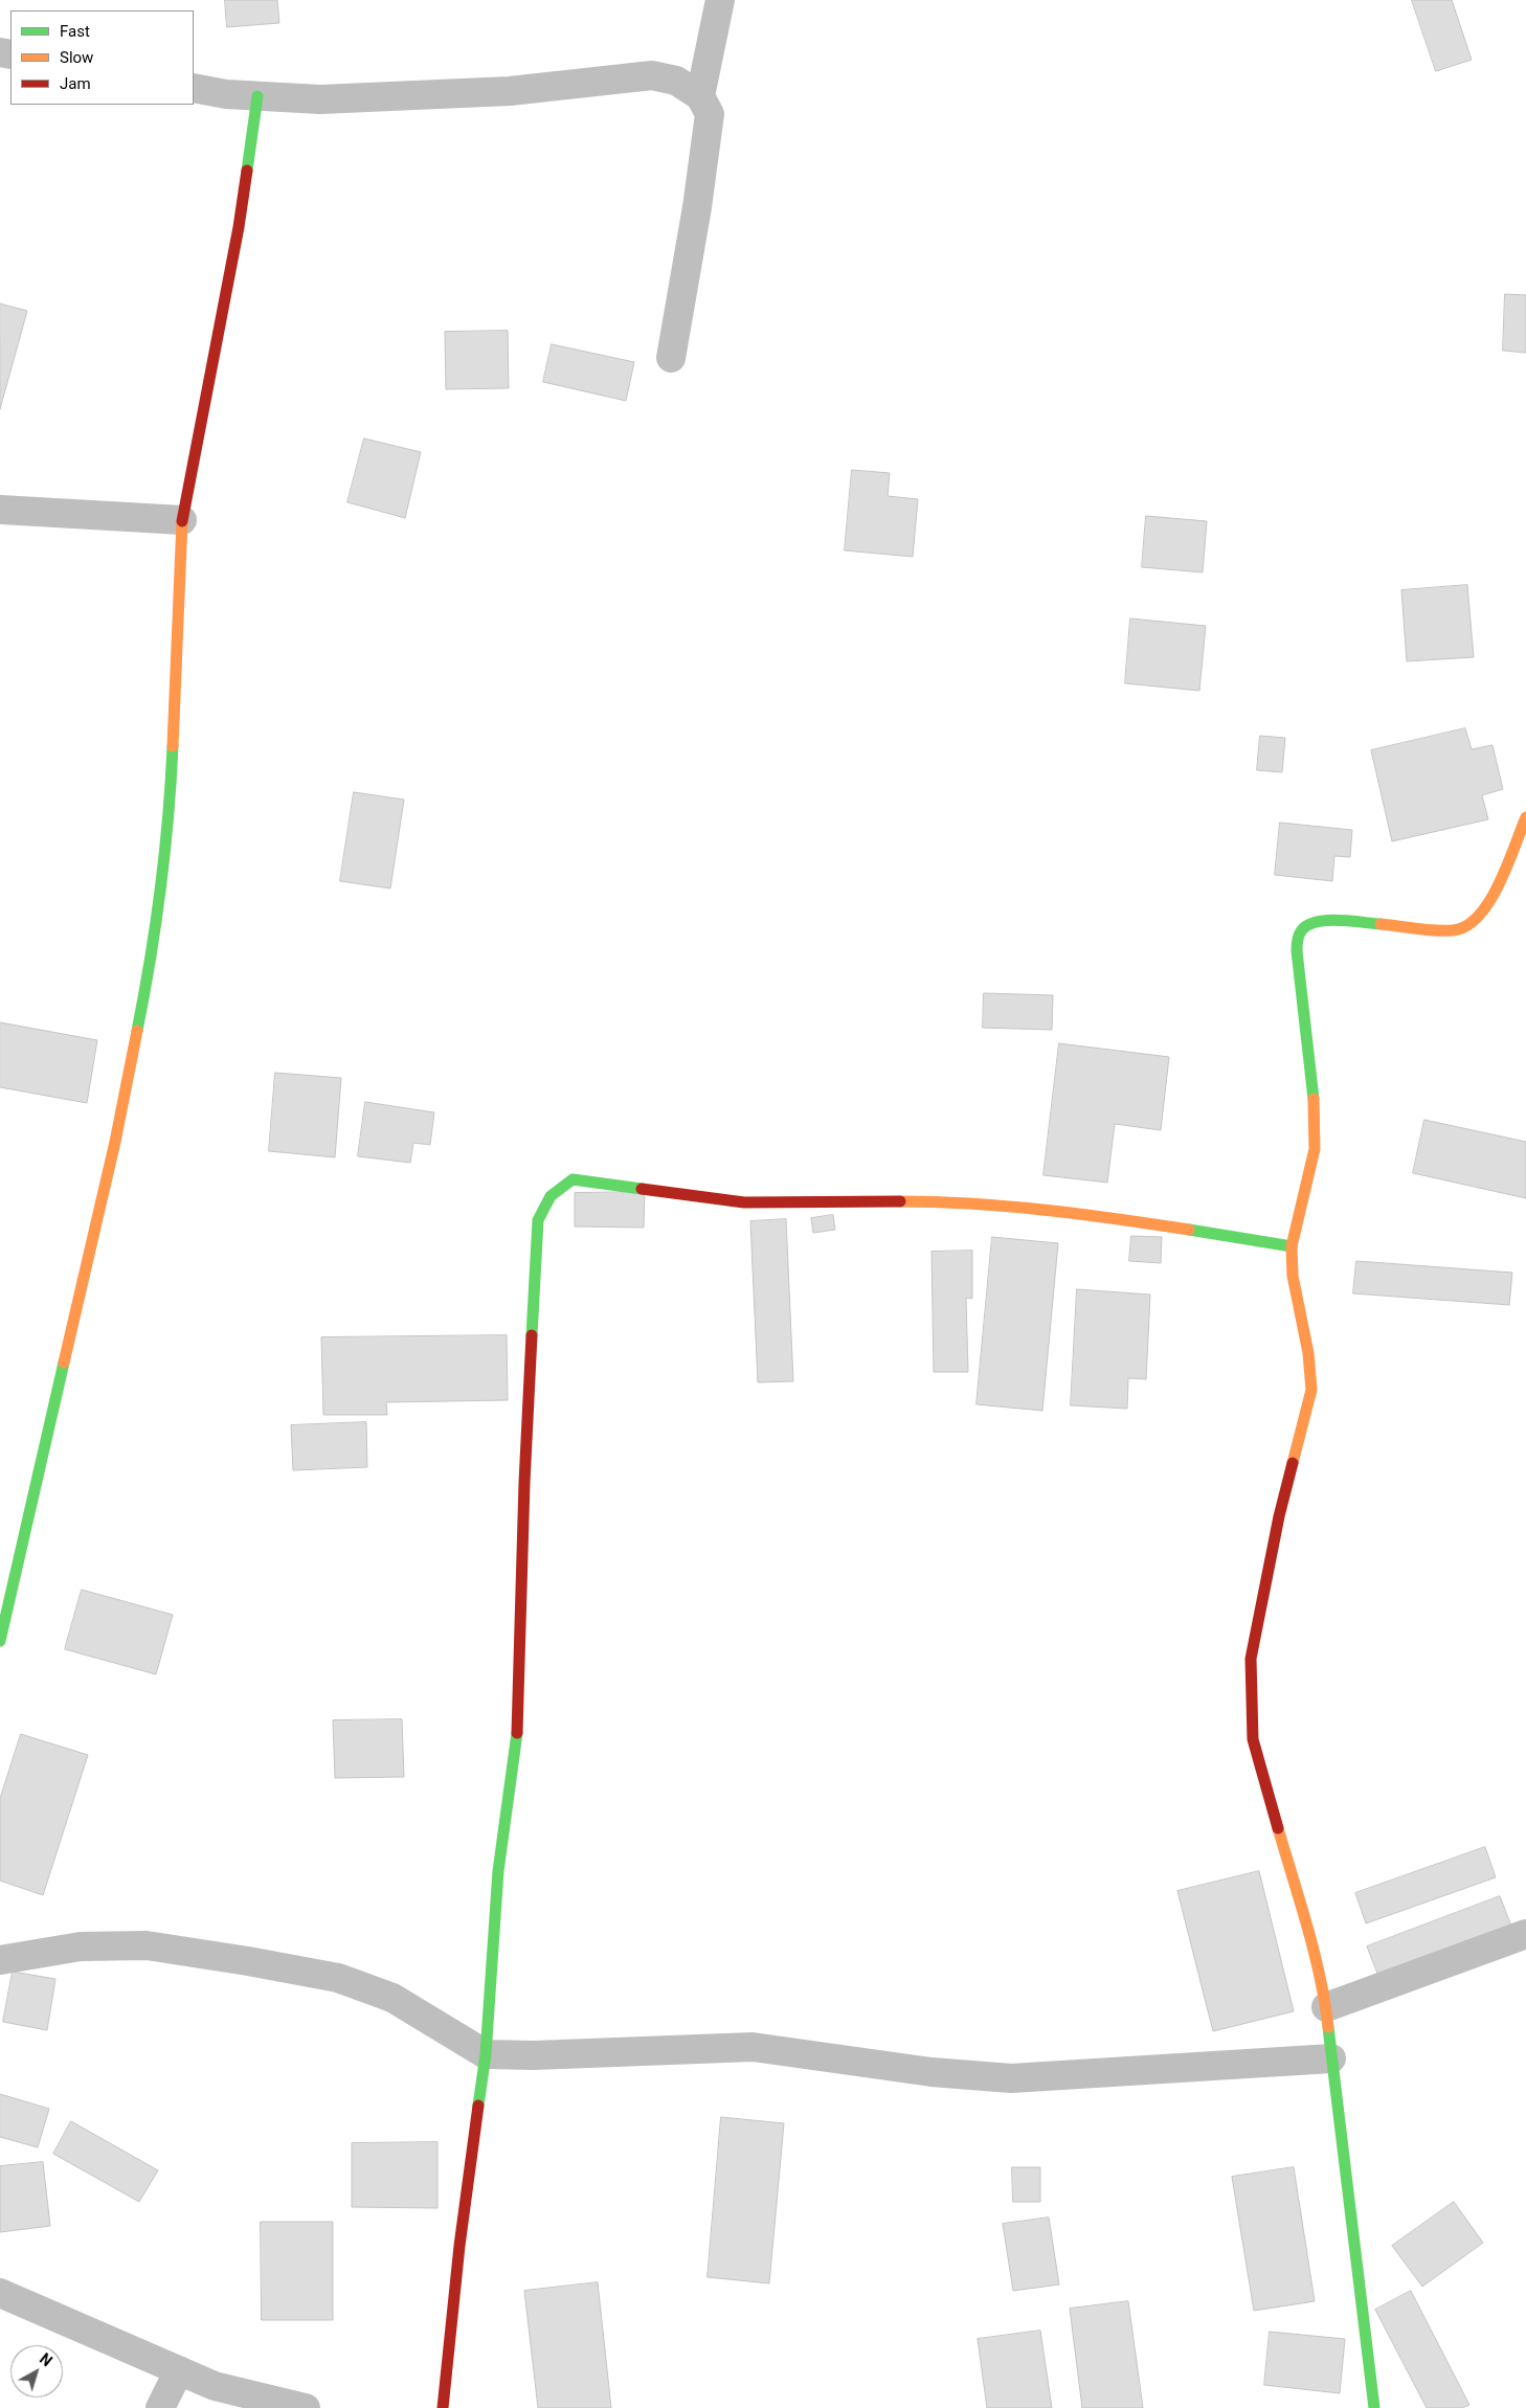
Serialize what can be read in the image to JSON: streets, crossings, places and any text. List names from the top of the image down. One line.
{"legend":["Fast","Slow","Jam"],"north":"top right"}
